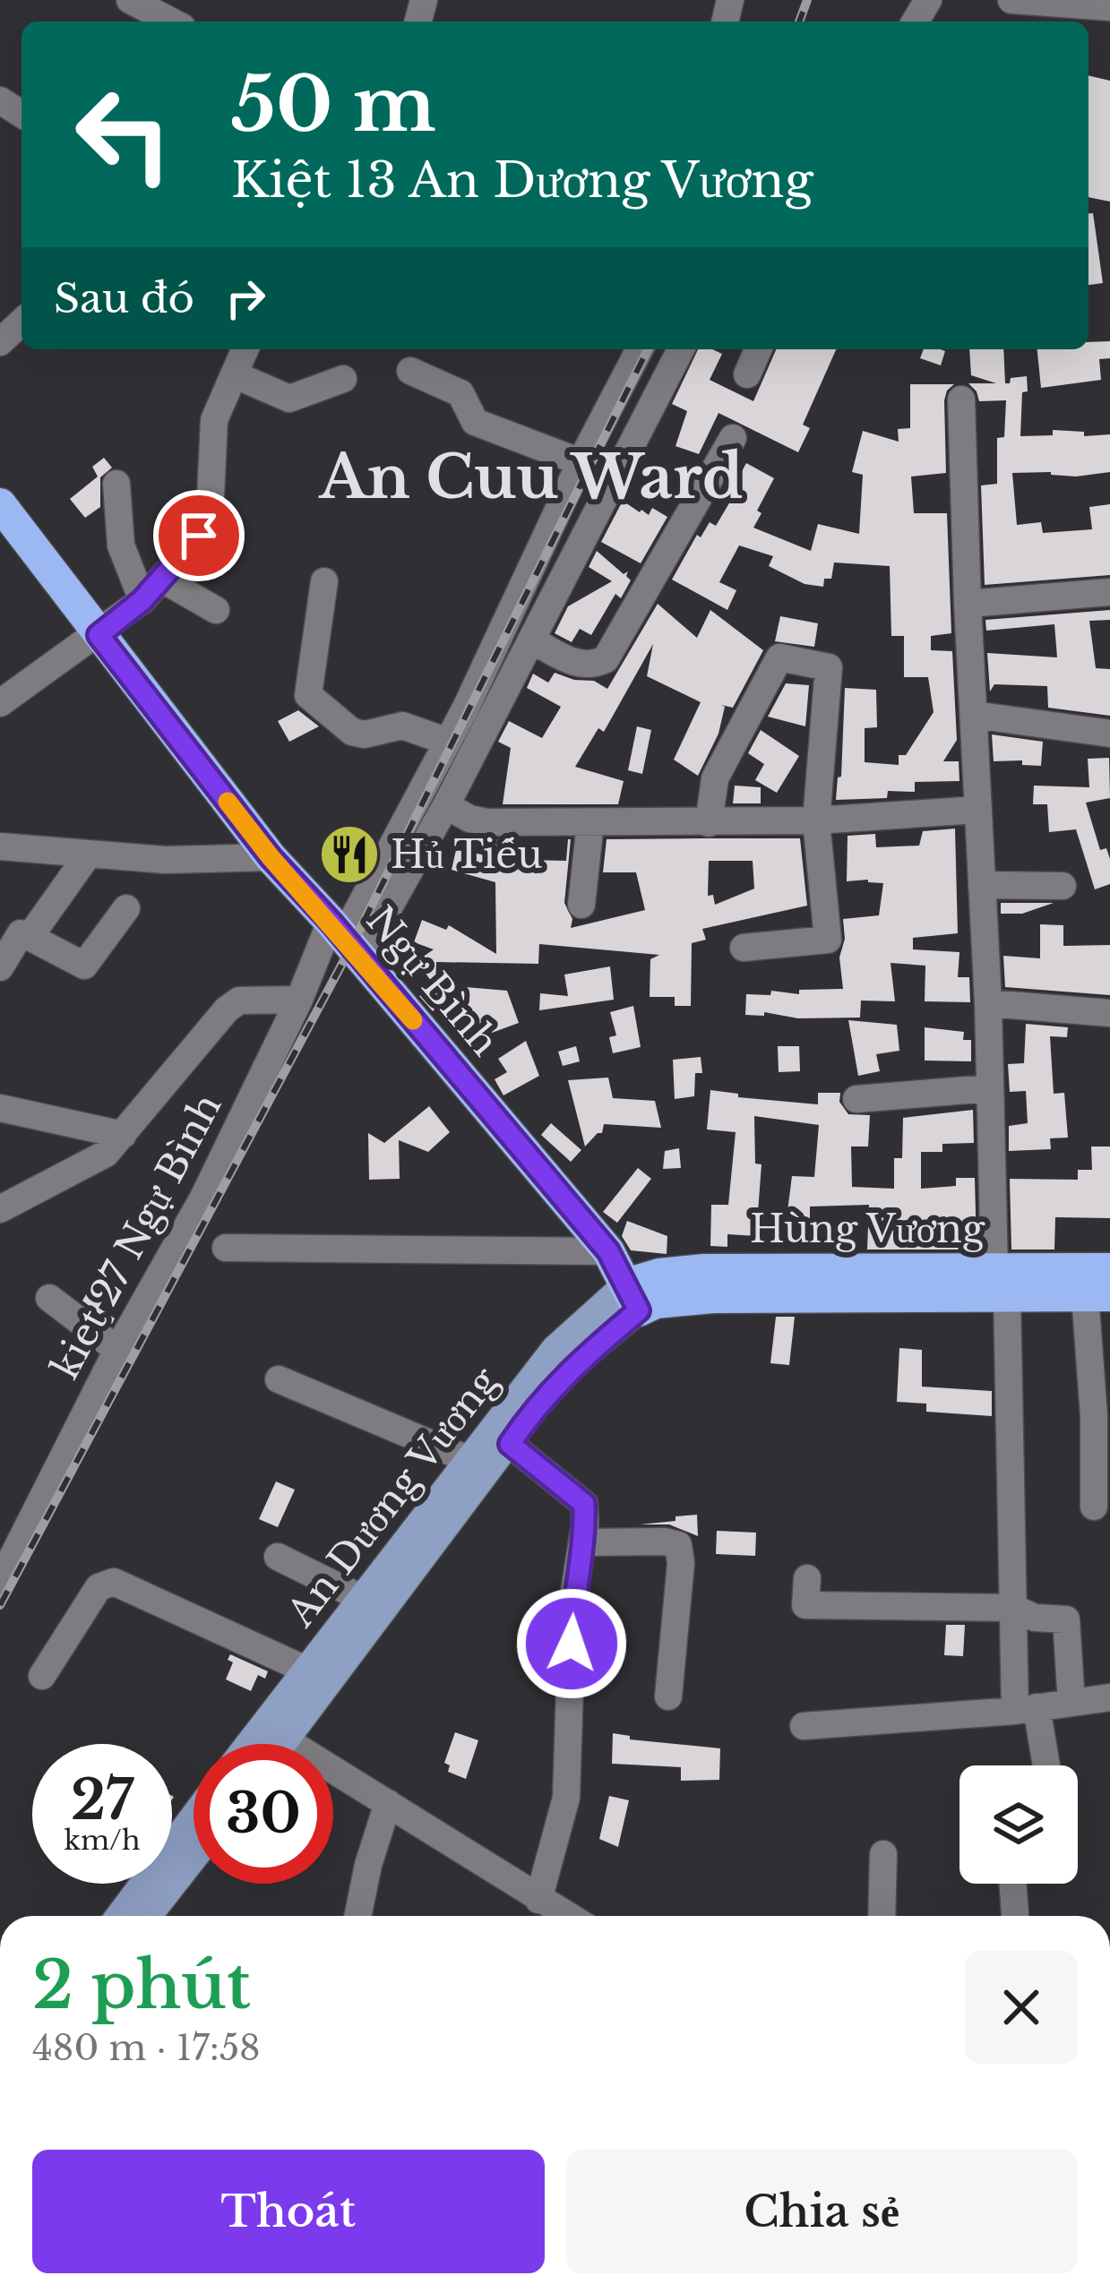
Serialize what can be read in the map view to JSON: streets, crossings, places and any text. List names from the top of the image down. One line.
{"streets":{"highway":["Ngự Bình","Hùng Vương"],"main road":["An Dương Vương"],"street":["kiet 27 Ngự Bình"]},"crossings":[["Ngự Bình","Hùng Vương"],["Ngự Bình","kiet 27 Ngự Bình"],["Ngự Bình","An Dương Vương"],["Hùng Vương","An Dương Vương"]],"districts":["An Cuu Ward"],"places":{"restaurant":["Hủ Tiếu"]},"page":{"turn":["50 m","Kiệt 13 An Dương Vương"],"then":"Sau đó","speed":"27 km/h","limit":"30","heading":["2 phút","480 m · 17:58"],"buttons":["Thoát","Chia sẻ"]}}
